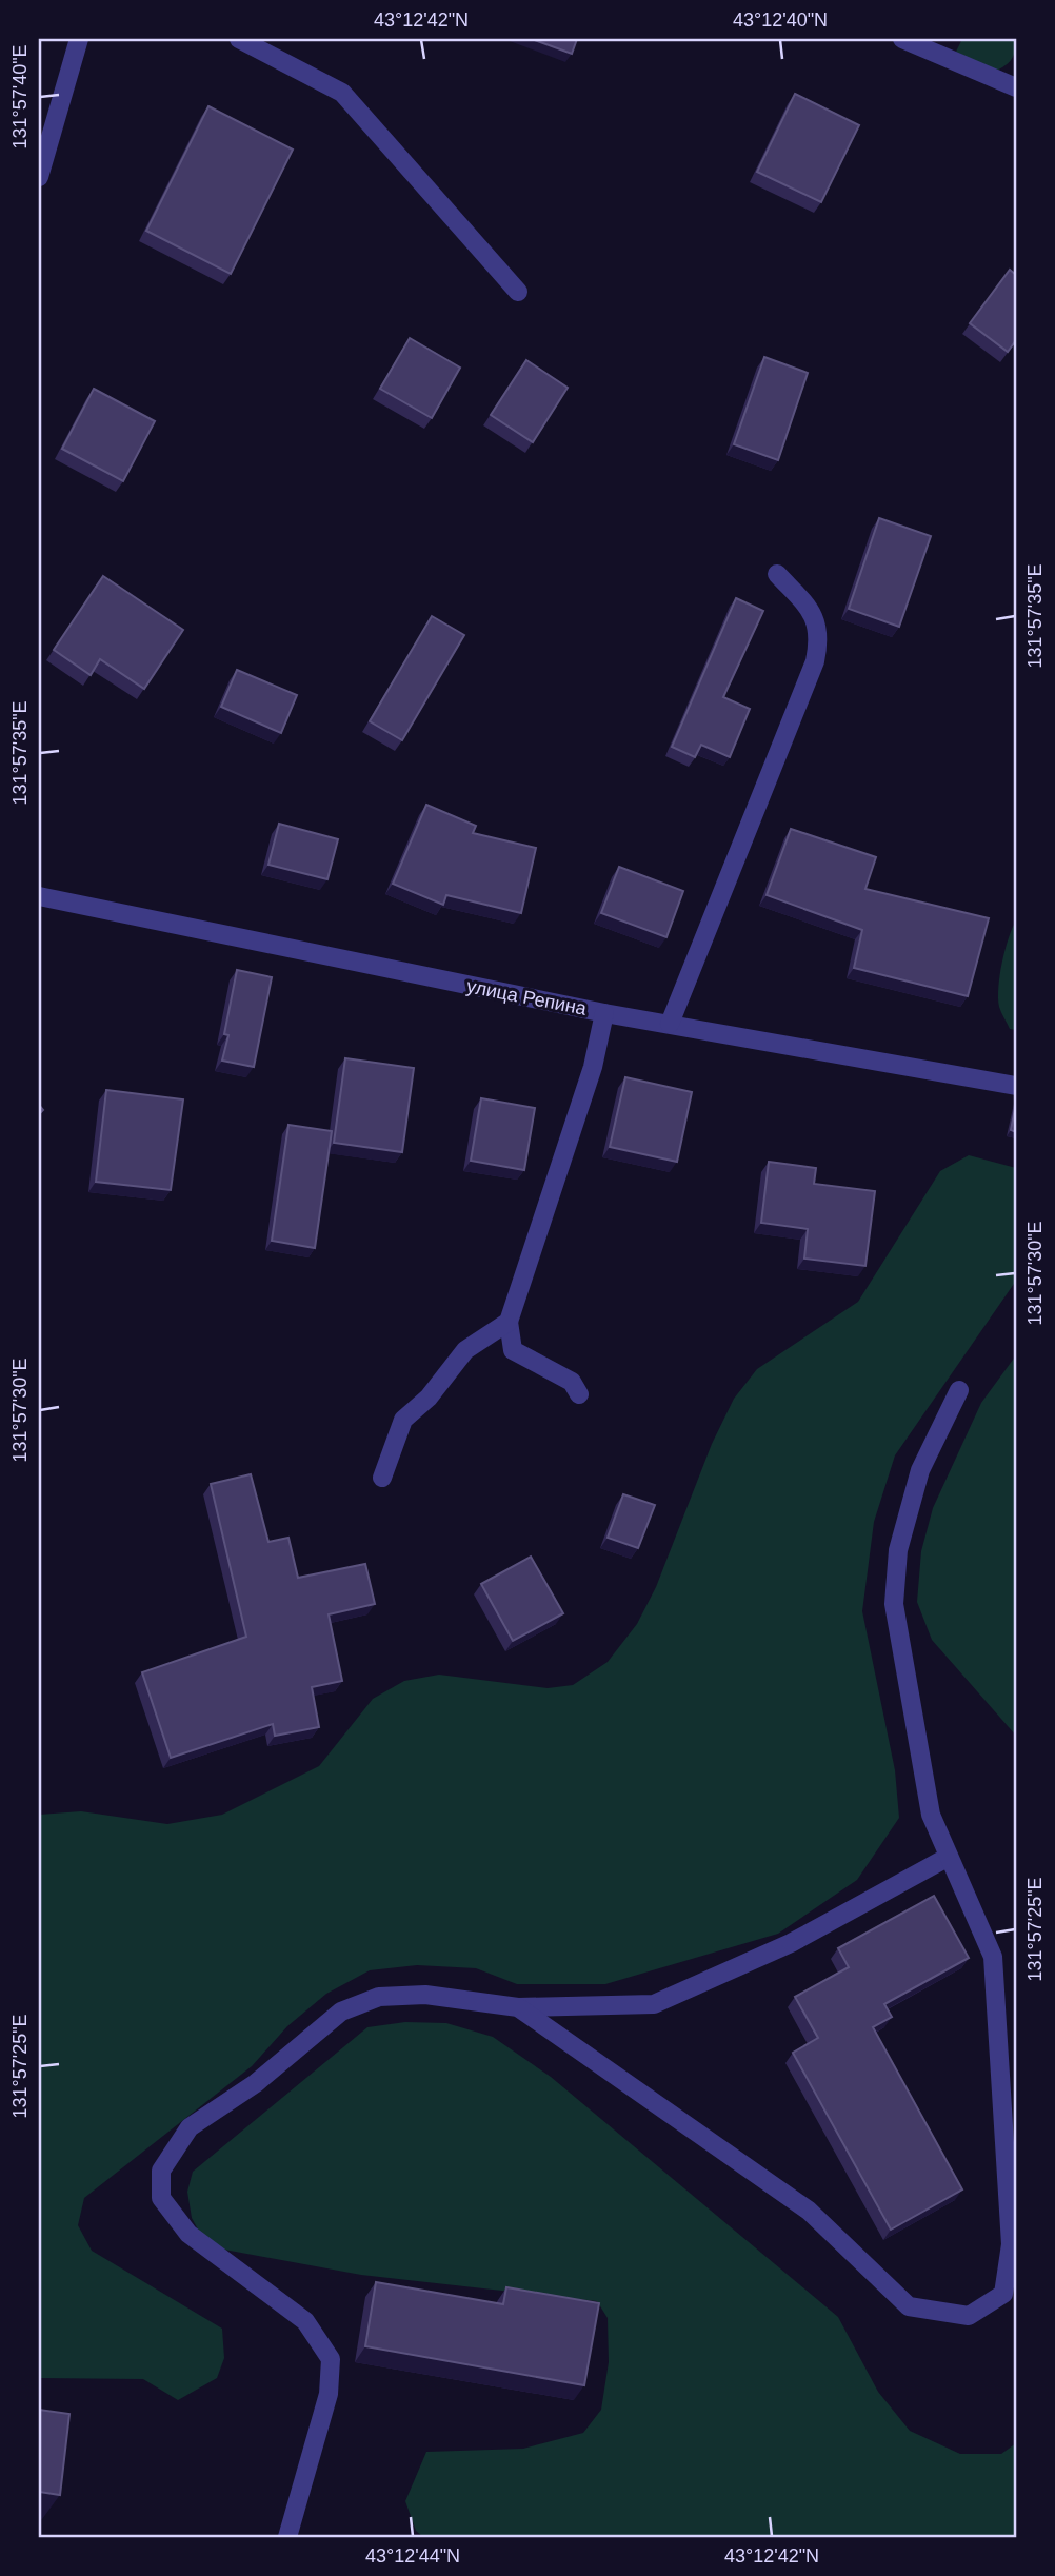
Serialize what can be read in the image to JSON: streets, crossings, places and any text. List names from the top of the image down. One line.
{"streets":{"street":["улица Репина"]},"coordinates":["43°12'42\"N","43°12'40\"N","131°57'40\"E","131°57'35\"E","131°57'30\"E","131°57'25\"E","43°12'44\"N"]}
